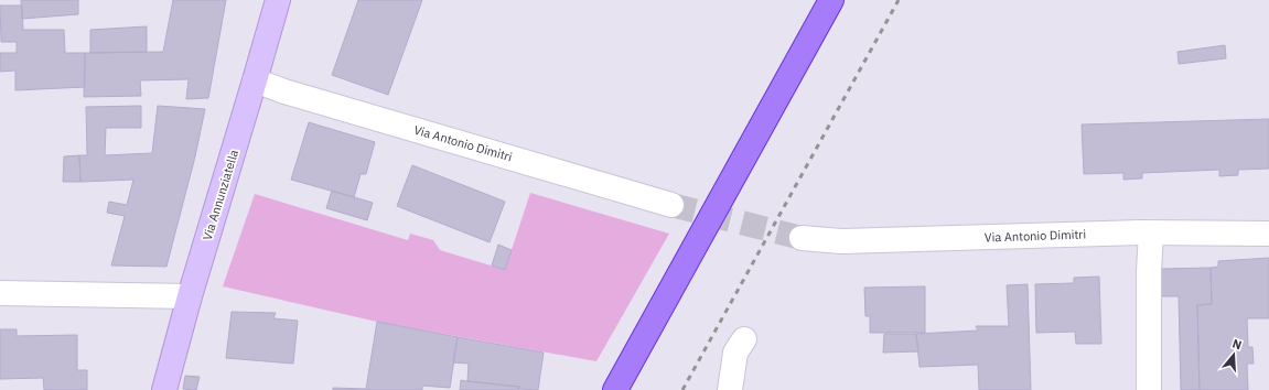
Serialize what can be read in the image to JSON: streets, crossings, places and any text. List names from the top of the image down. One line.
{"streets":{"main road":["Via Annunziatella"],"street":["Via Antonio Dimitri"]},"crossings":[["Via Antonio Dimitri","Via Annunziatella"]],"north":"top"}
